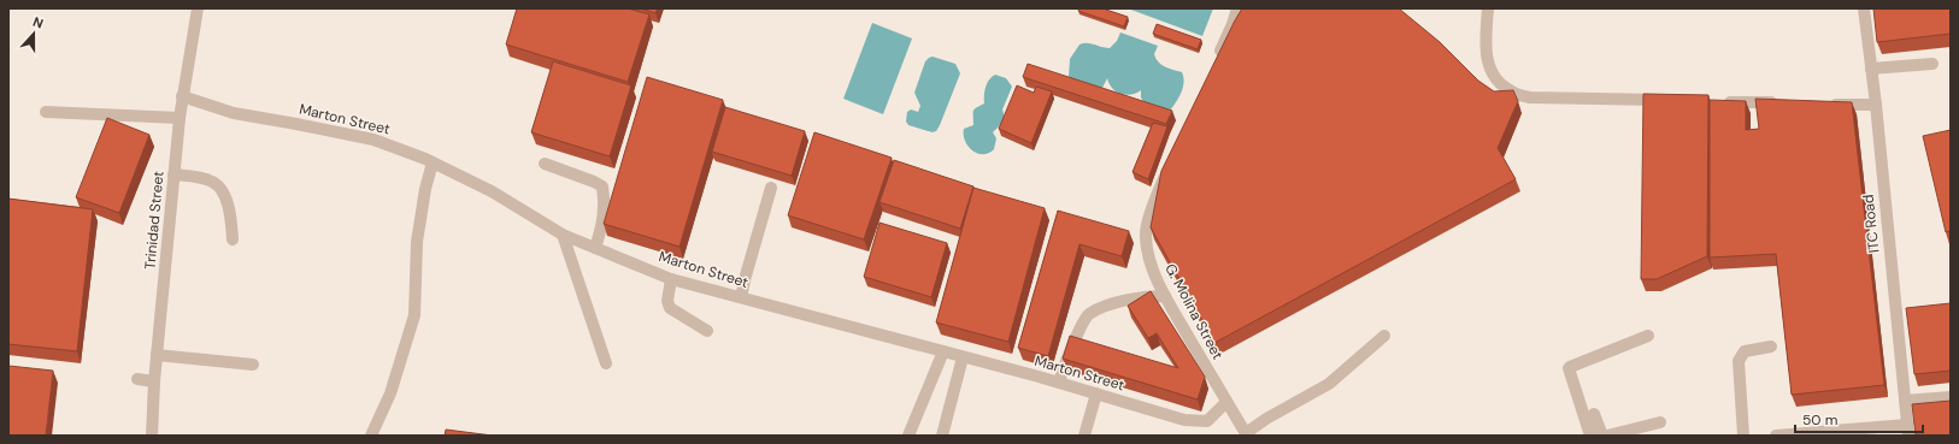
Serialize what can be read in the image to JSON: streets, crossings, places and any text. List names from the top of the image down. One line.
{"streets":{"street":["Marton Street","Trinidad Street","ITC Road","G. Molina Street"]},"crossings":[["Marton Street","Trinidad Street"],["Marton Street","G. Molina Street"]],"scale_bar":"50 m","north":"top"}
